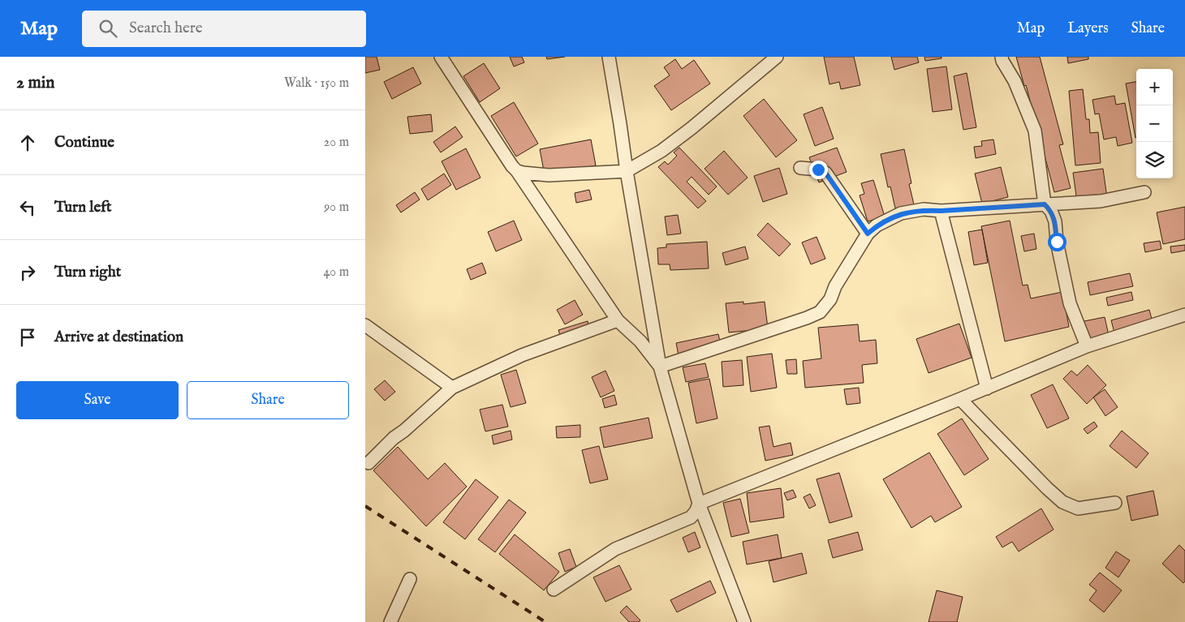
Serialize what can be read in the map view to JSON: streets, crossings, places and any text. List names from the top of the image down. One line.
{"page":{"header":"Map","search":"Search here","nav":["Map","Layers","Share"],"heading":["2 min","Walk · 150 m"],"map_buttons":["+","−"],"list":[["Continue","20 m"],["Turn left","90 m"],["Turn right","40 m"],"Arrive at destination"],"buttons":["Save","Share"]}}
